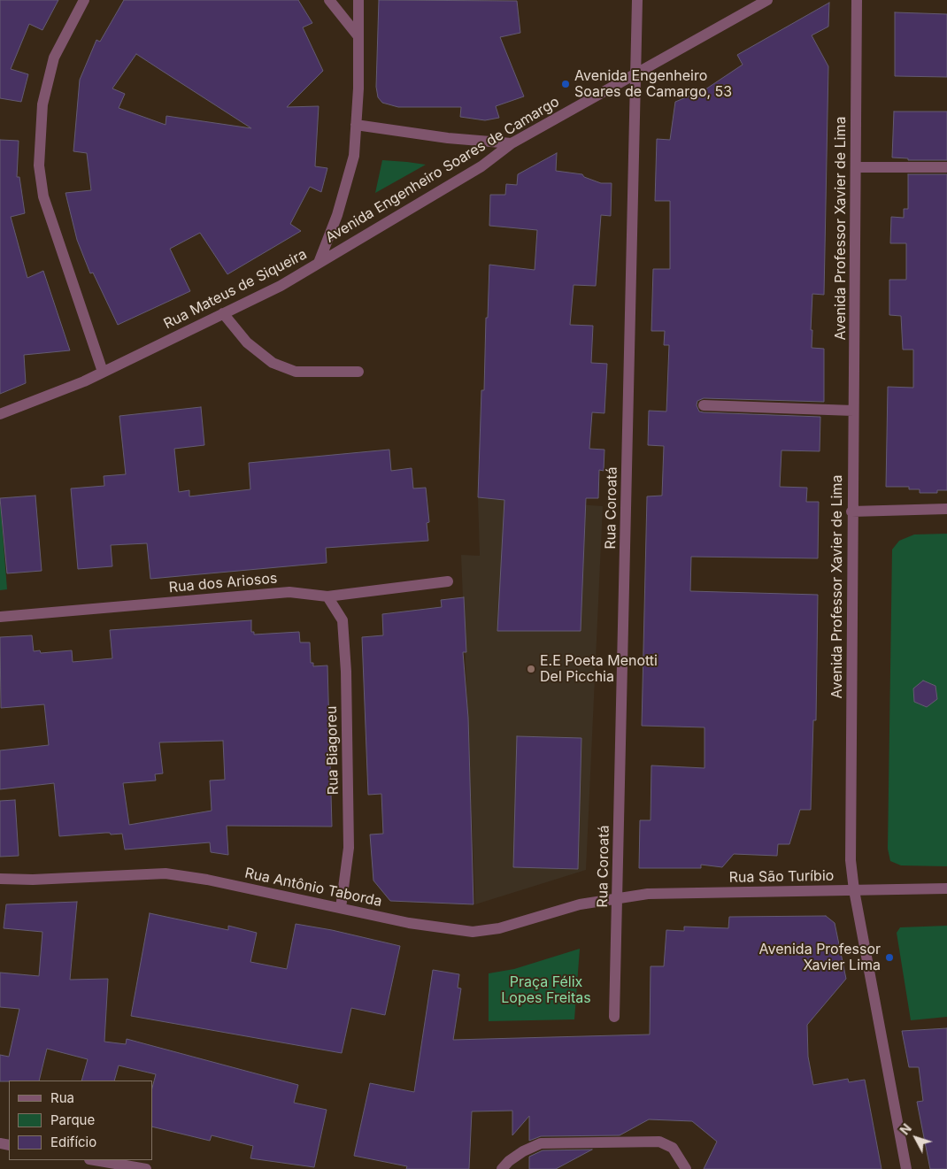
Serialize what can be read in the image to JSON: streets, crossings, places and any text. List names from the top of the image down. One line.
{"streets":{"street":["Avenida Engenheiro Soares de Camargo","Avenida Professor Xavier de Lima","Rua Mateus de Siqueira","Rua Coroatá","Rua dos Ariosos","Rua Biagoreu","Rua São Turíbio","Rua Antônio Taborda"]},"crossings":[["Avenida Engenheiro Soares de Camargo","Rua Mateus de Siqueira"],["Avenida Engenheiro Soares de Camargo","Rua Coroatá"],["Avenida Professor Xavier de Lima","Rua São Turíbio"],["Rua Coroatá","Rua São Turíbio"],["Rua Coroatá","Rua Antônio Taborda"],["Rua dos Ariosos","Rua Biagoreu"],["Rua Biagoreu","Rua Antônio Taborda"],["Rua São Turíbio","Rua Antônio Taborda"]],"parks":["Praça Félix Lopes Freitas"],"places":["Avenida Engenheiro Soares de Camargo, 53","E.E Poeta Menotti Del Picchia","Avenida Professor Xavier Lima"],"legend":["Rua","Parque","Edifício"],"north":"top left"}
